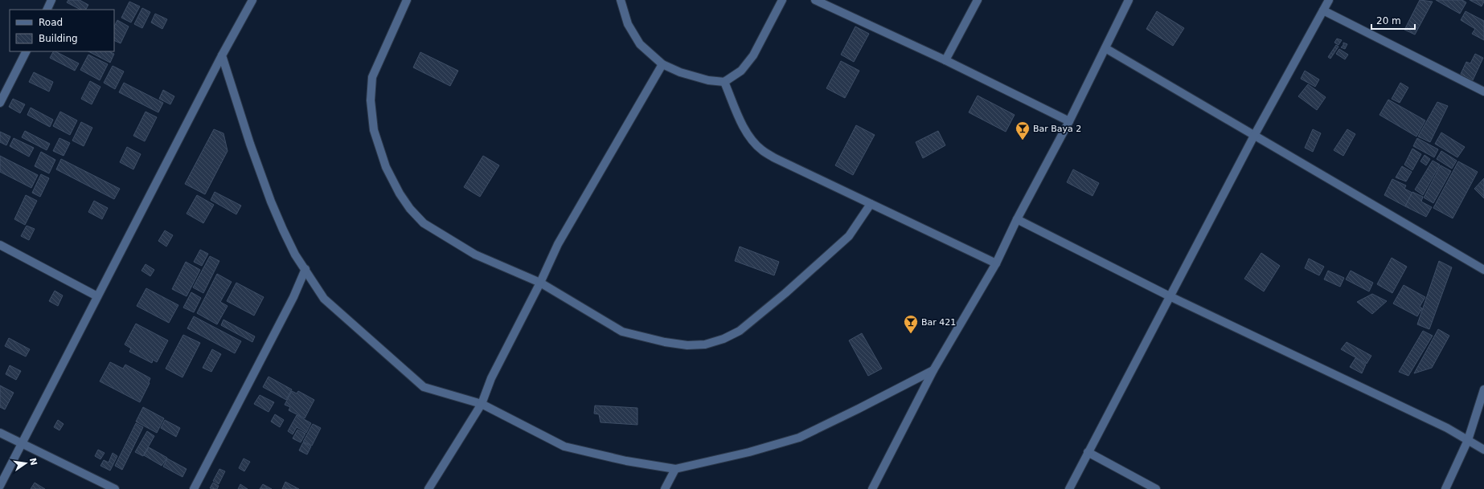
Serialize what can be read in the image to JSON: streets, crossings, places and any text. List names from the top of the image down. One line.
{"places":{"bar":["Bar Baya 2","Bar 421"]},"legend":["Road","Building"],"scale_bar":"20 m","north":"right"}
